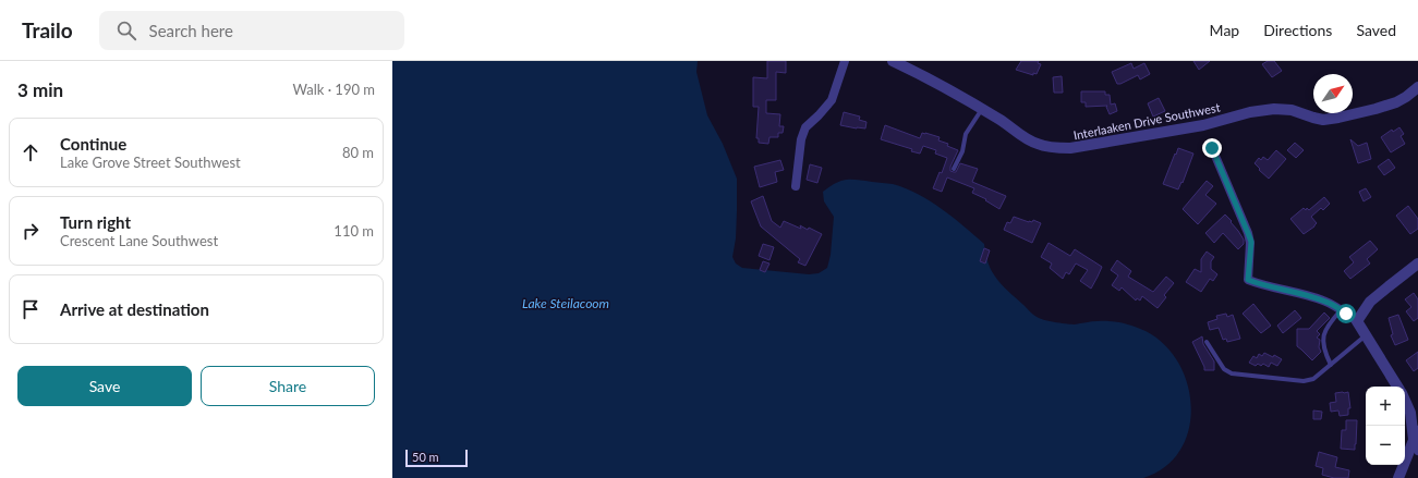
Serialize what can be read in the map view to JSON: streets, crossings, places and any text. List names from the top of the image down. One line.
{"streets":{"street":["Interlaaken Drive Southwest"]},"water":["Lake Steilacoom"],"scale_bar":"50 m","north":"top right","page":{"header":"Trailo","search":"Search here","nav":["Map","Directions","Saved"],"heading":["3 min","Walk · 190 m"],"list":[["Continue","Lake Grove Street Southwest","80 m"],["Turn right","Crescent Lane Southwest","110 m"],"Arrive at destination"],"buttons":["Save","Share"],"map_buttons":["+","−"],"scale":"50 m"}}
